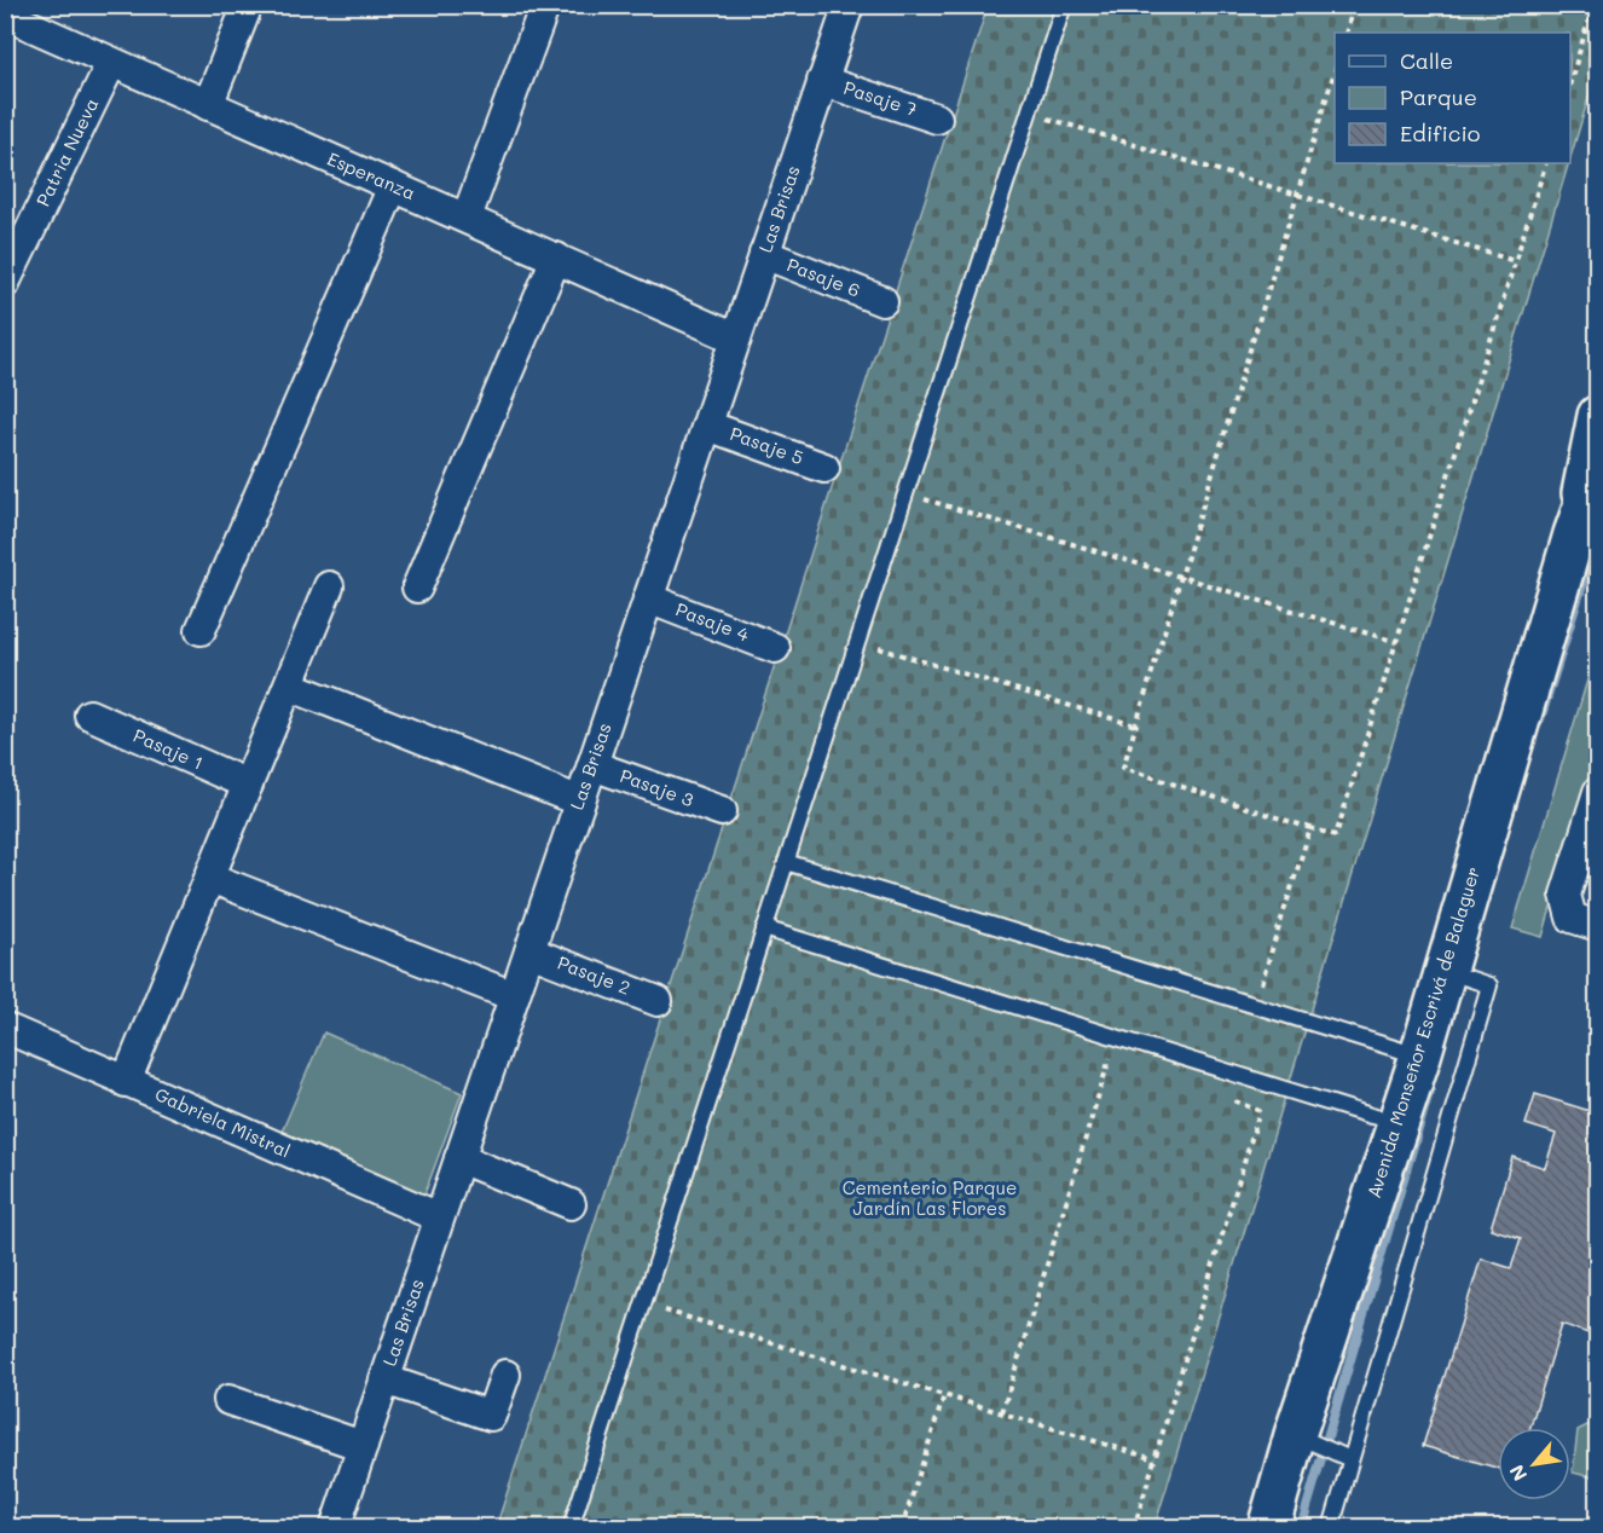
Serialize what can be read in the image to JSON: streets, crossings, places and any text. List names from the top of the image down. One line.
{"streets":{"main road":["Avenida Monseñor Escrivá de Balaguer"],"street":["Pasaje 7","Patria Nueva","Esperanza","Las Brisas","Pasaje 6","Pasaje 5","Pasaje 4","Pasaje 1","Pasaje 3","Pasaje 2","Gabriela Mistral"]},"crossings":[["Pasaje 7","Las Brisas"],["Patria Nueva","Esperanza"],["Esperanza","Las Brisas"],["Las Brisas","Pasaje 6"],["Las Brisas","Pasaje 5"],["Las Brisas","Pasaje 4"],["Las Brisas","Pasaje 3"],["Las Brisas","Pasaje 2"],["Las Brisas","Gabriela Mistral"]],"parks":["Cementerio Parque Jardín Las Flores"],"legend":["Calle","Parque","Edificio"],"north":"bottom left"}
